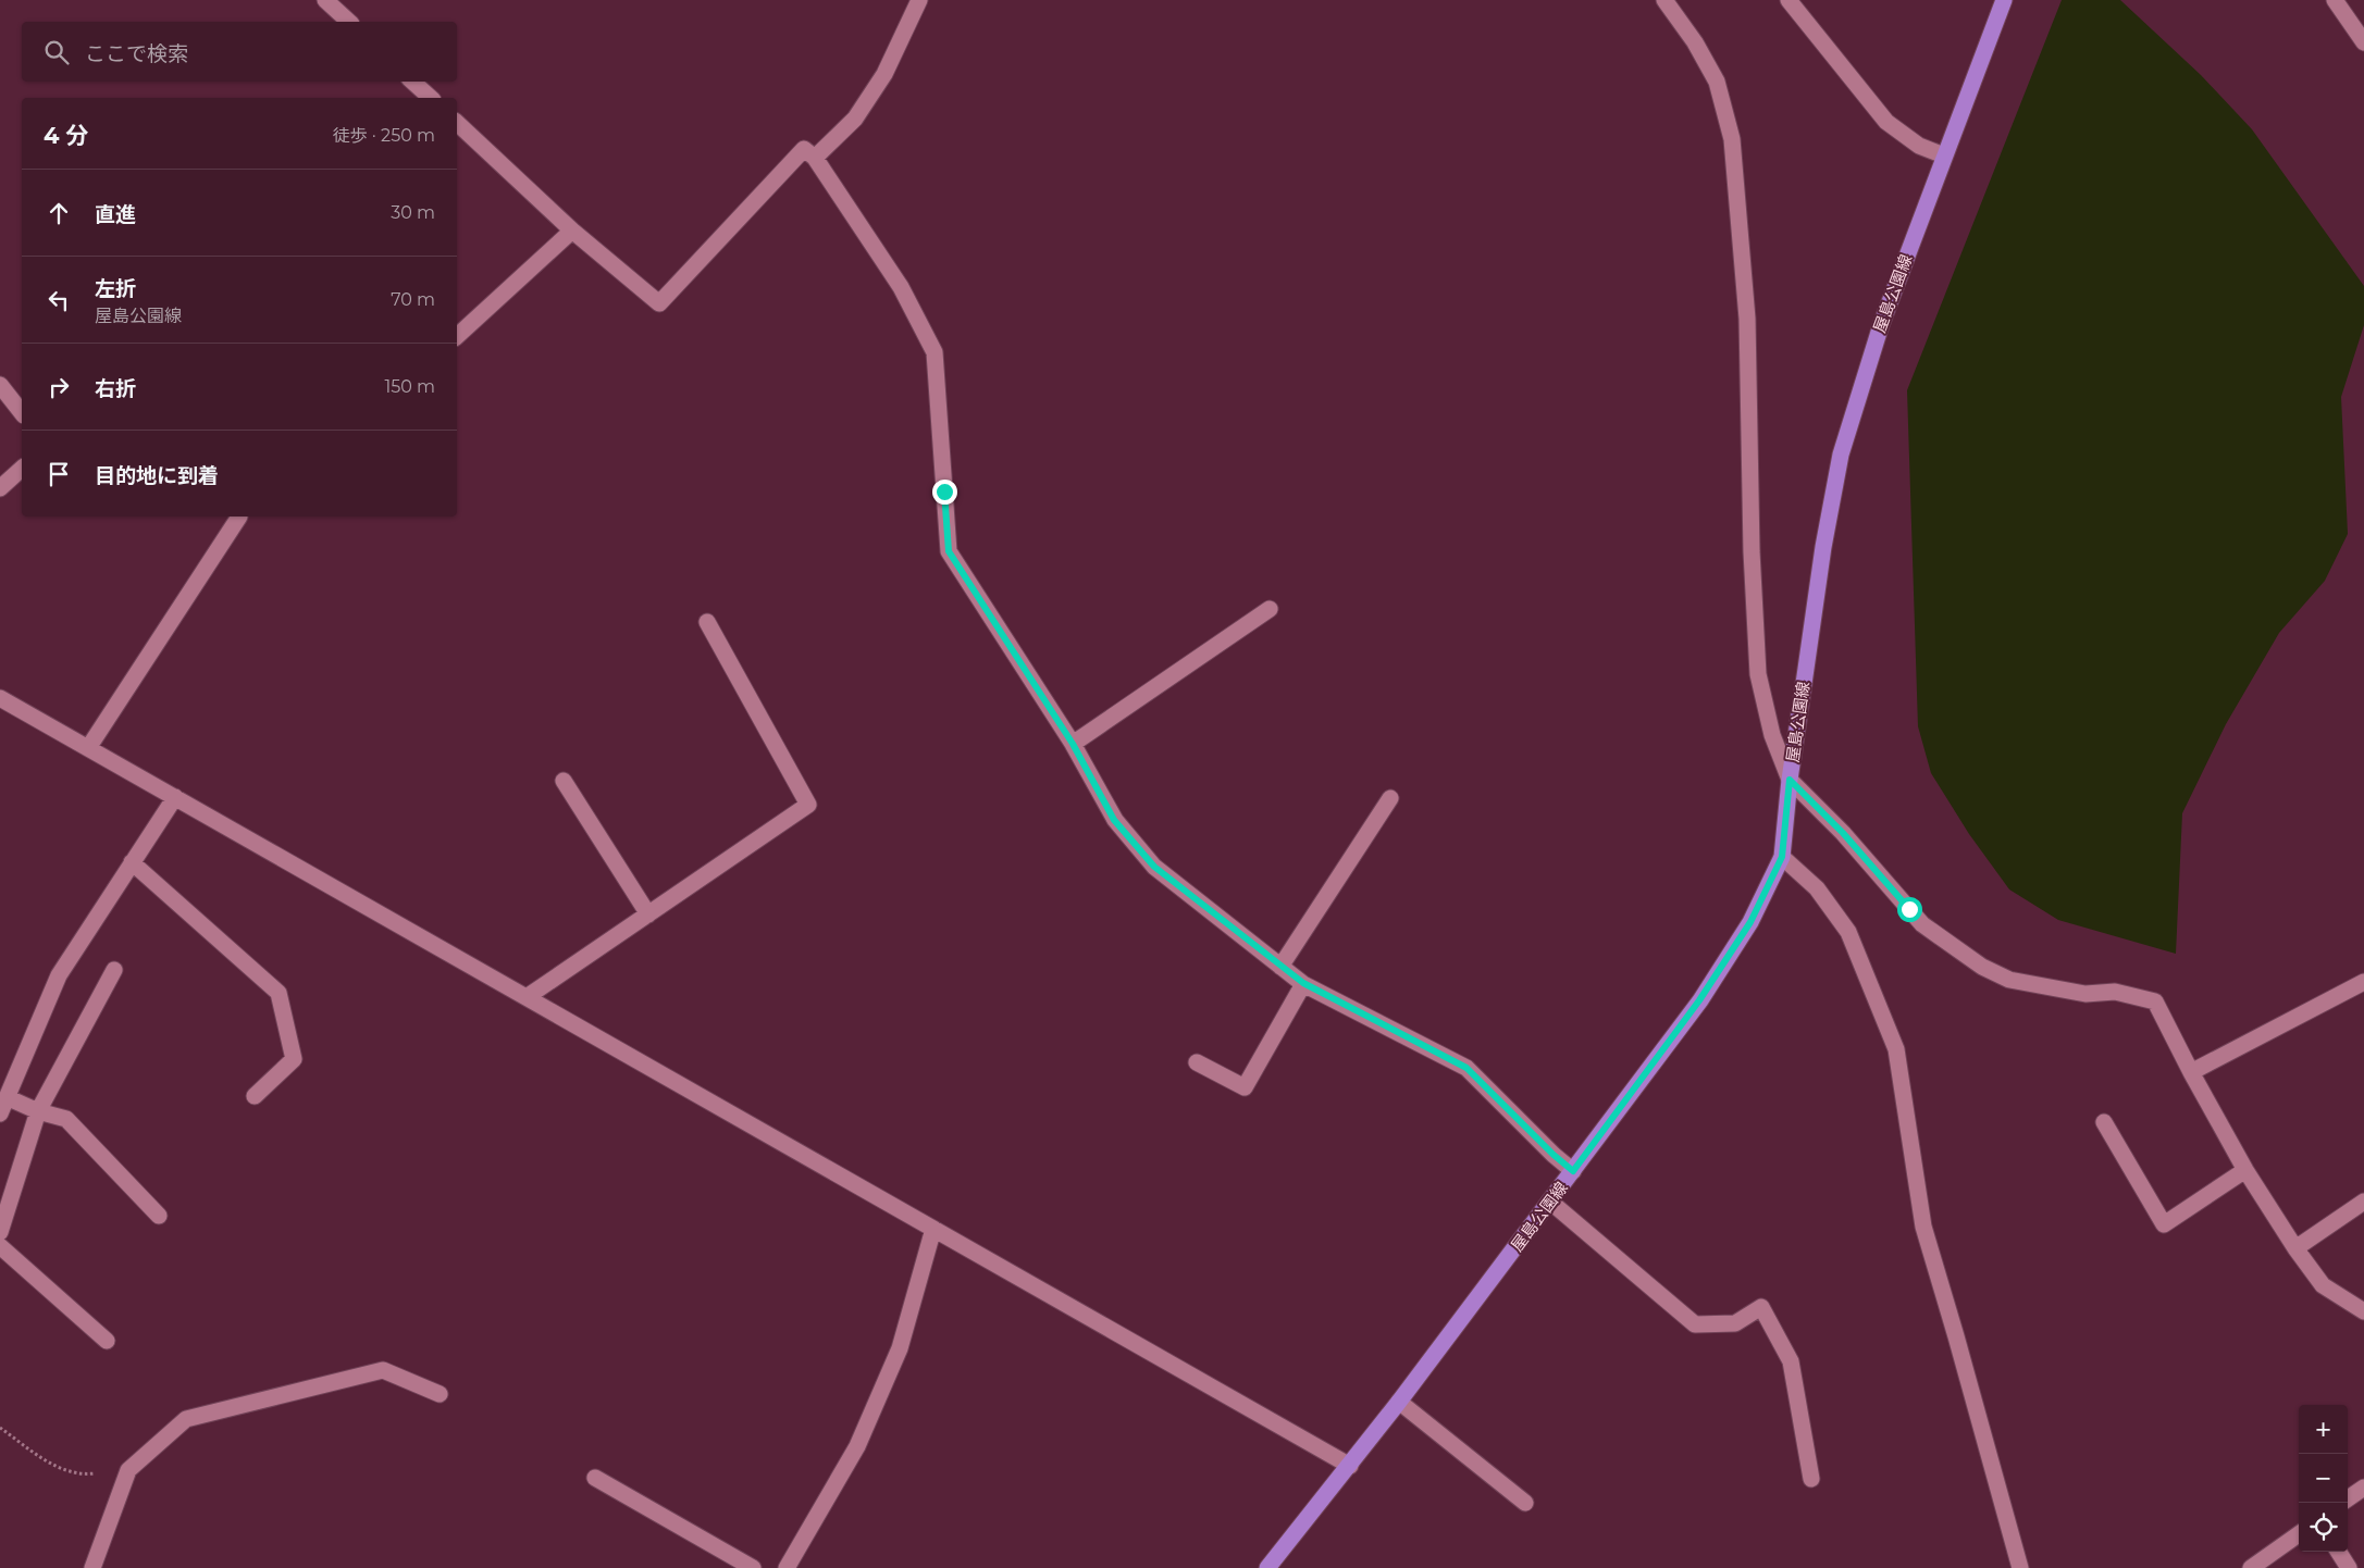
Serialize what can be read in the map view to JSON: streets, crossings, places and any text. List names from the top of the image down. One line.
{"streets":{"main road":["屋島公園線"]},"page":{"search":"ここで検索","heading":["4 分","徒歩 · 250 m"],"list":[["直進","30 m"],["左折","屋島公園線","70 m"],["右折","150 m"],"目的地に到着"],"map_buttons":["+","−"]}}
